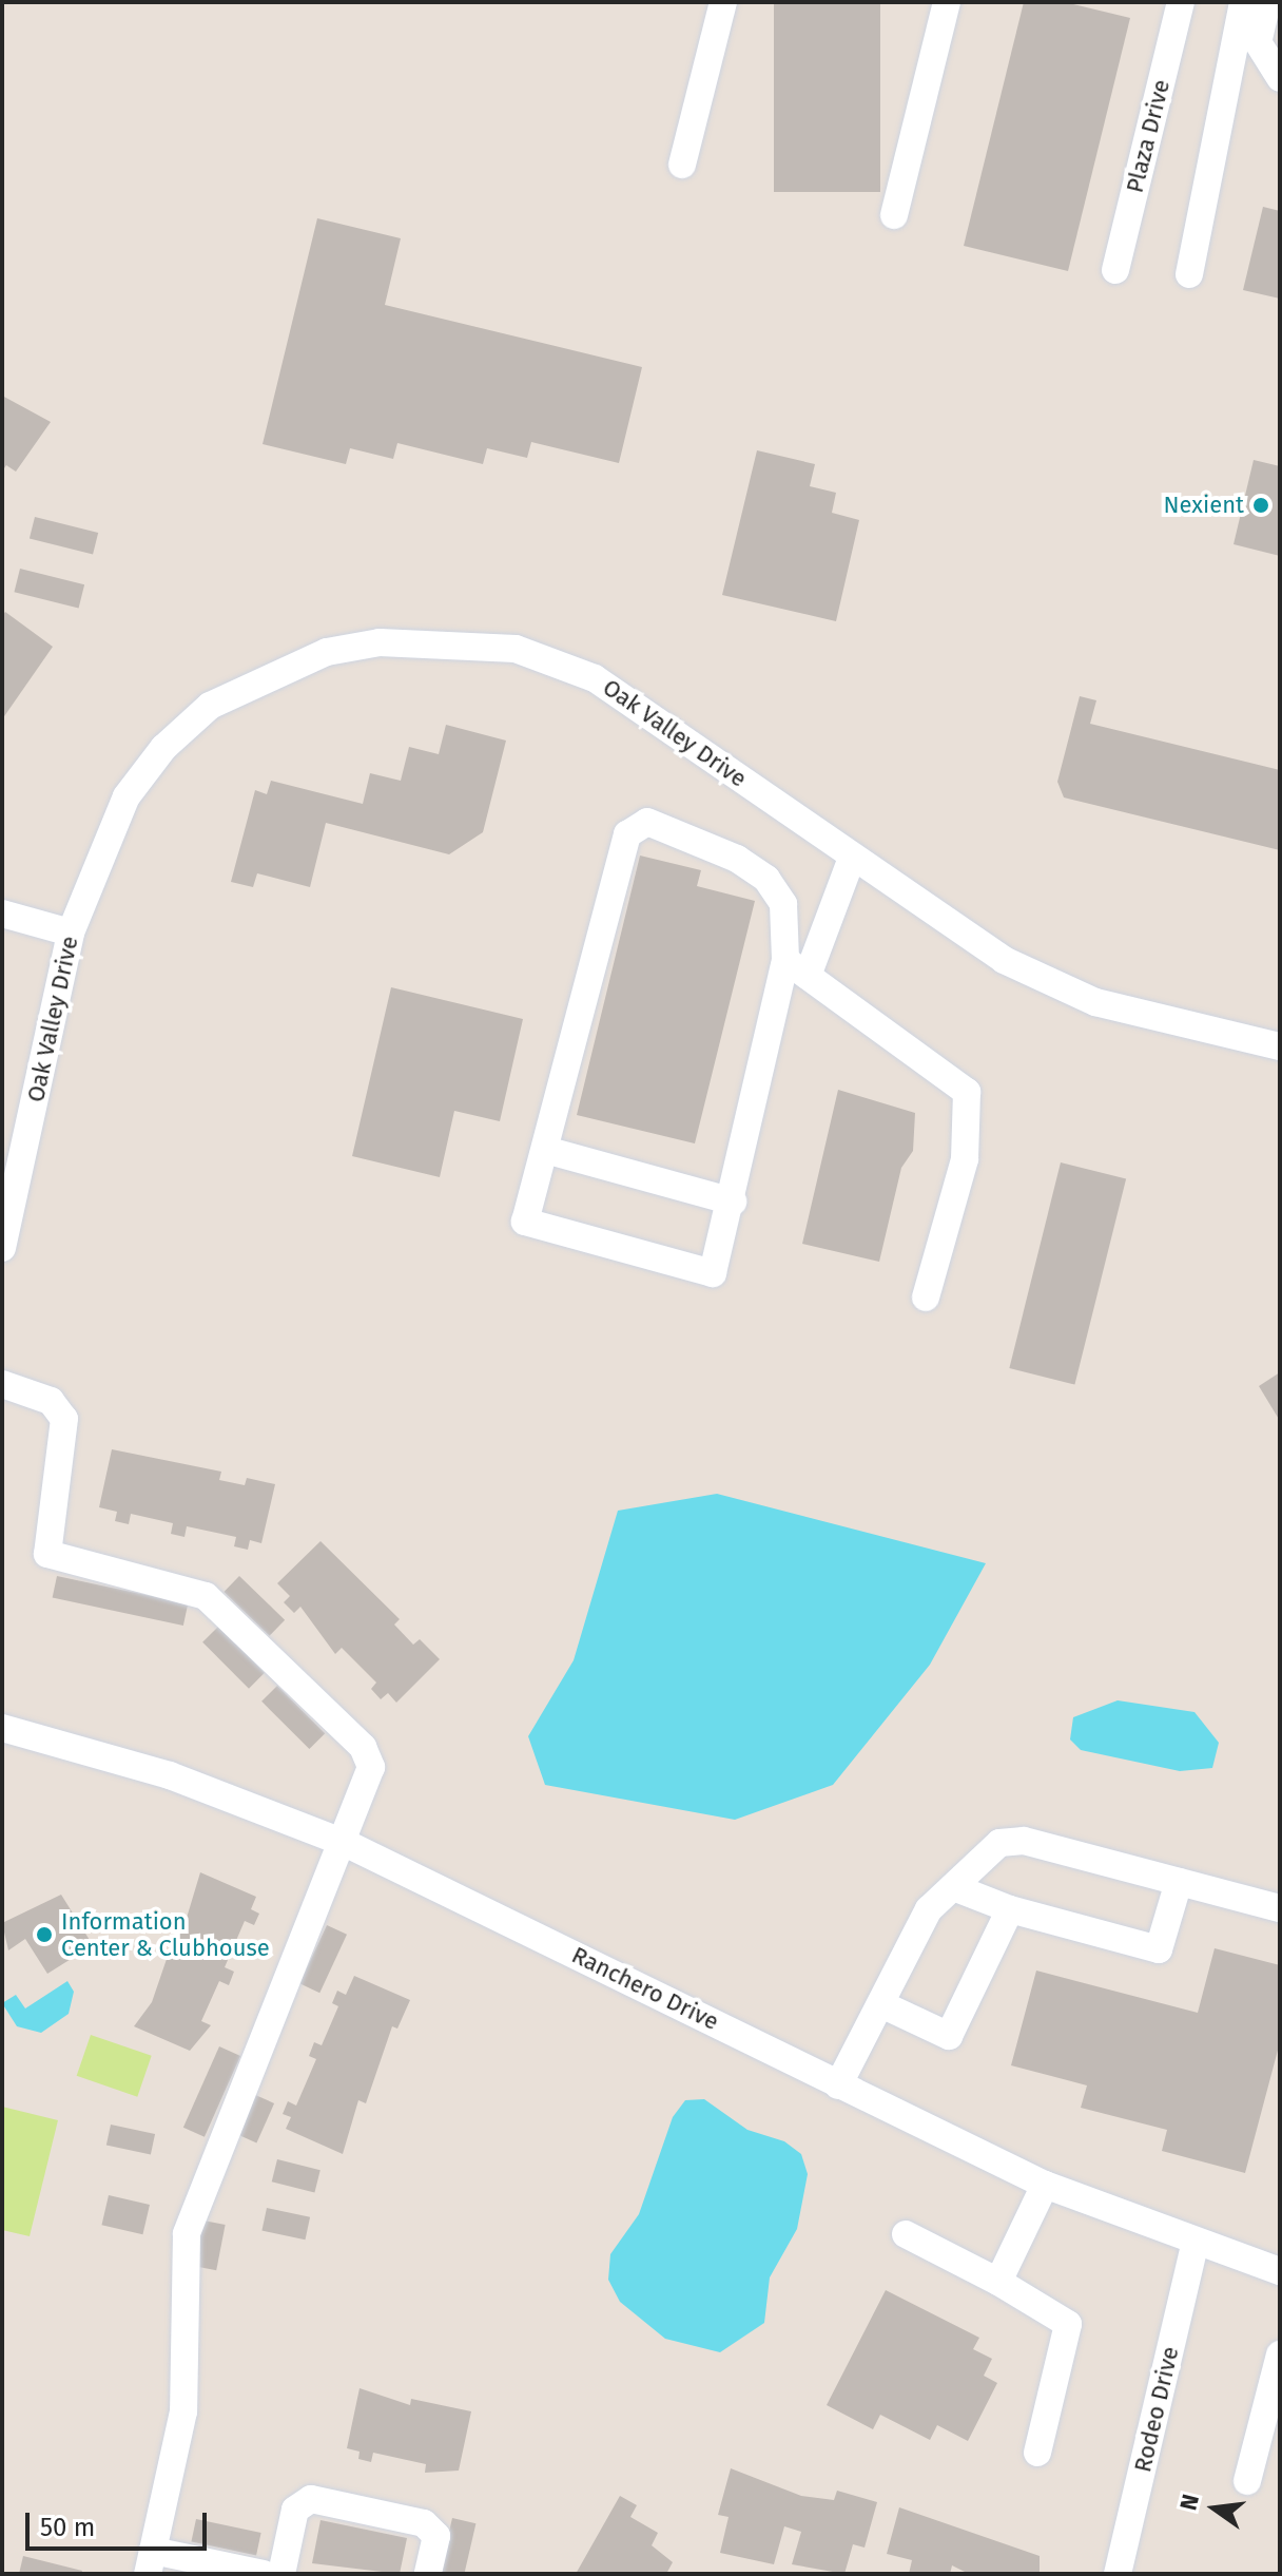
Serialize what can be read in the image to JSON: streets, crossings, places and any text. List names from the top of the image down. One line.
{"streets":{"street":["Plaza Drive","Oak Valley Drive","Ranchero Drive","Rodeo Drive"]},"crossings":[["Ranchero Drive","Rodeo Drive"]],"places":["Nexient","Information Center & Clubhouse"],"scale_bar":"50 m","north":"left"}
